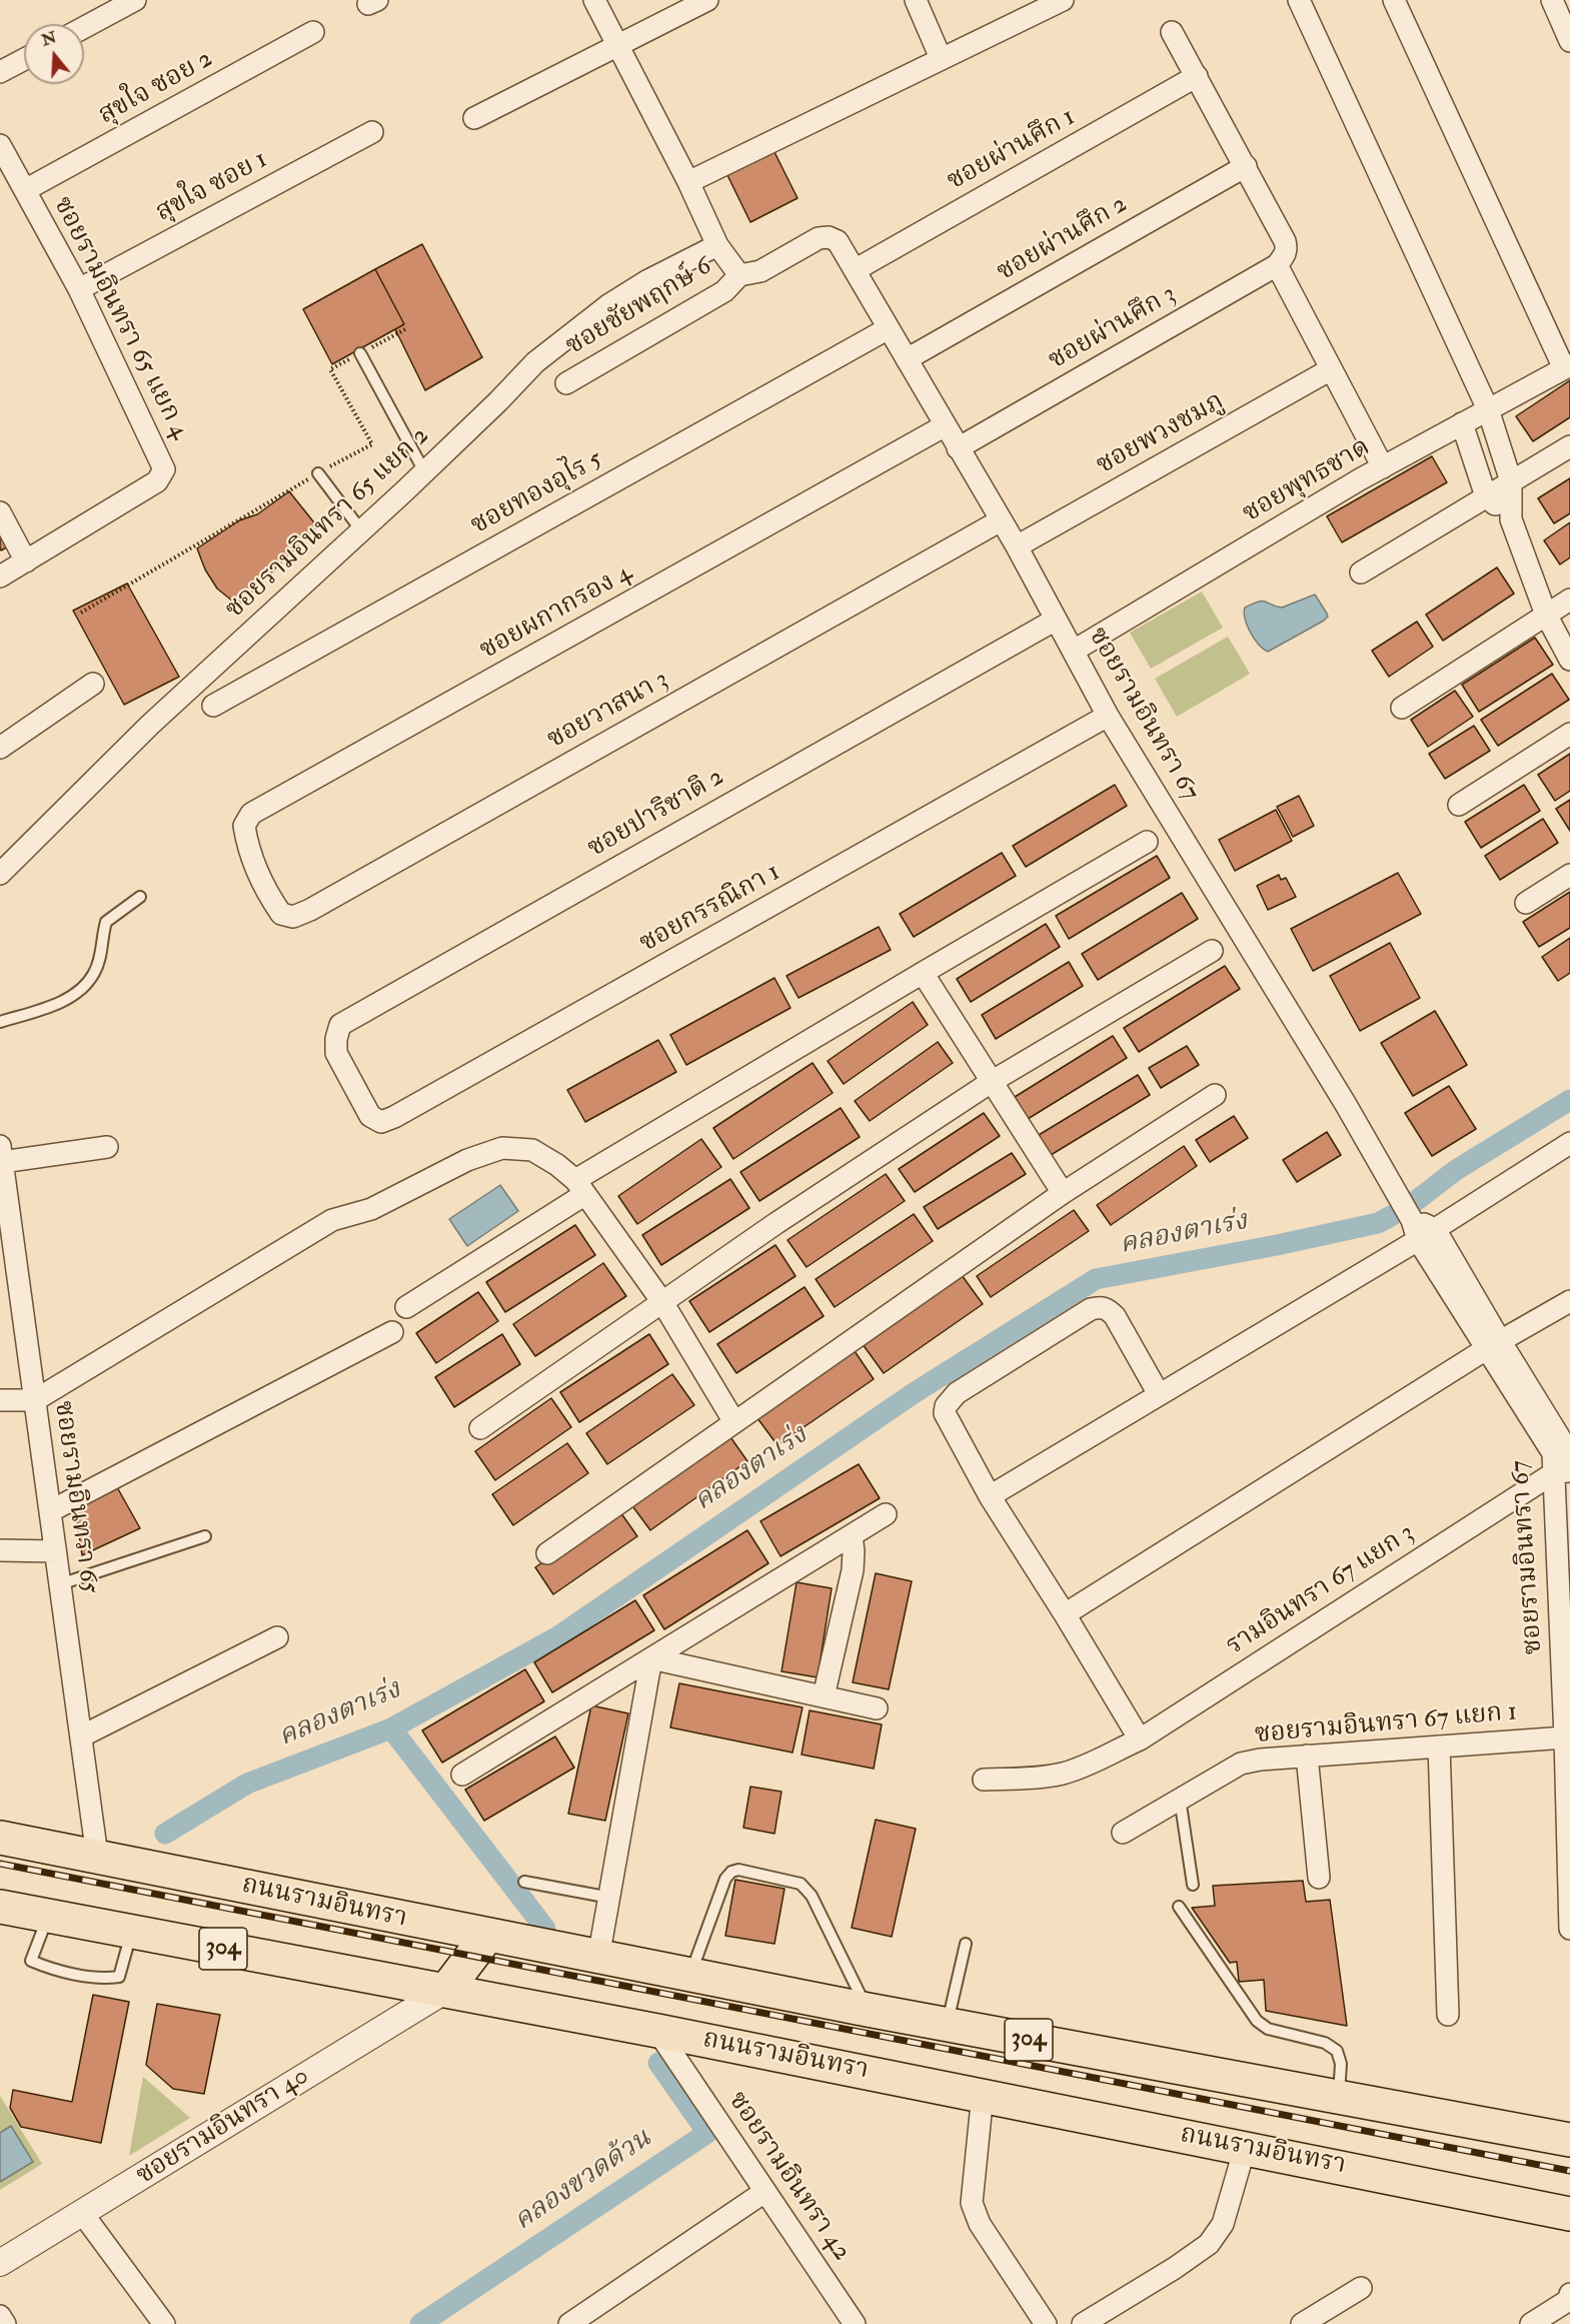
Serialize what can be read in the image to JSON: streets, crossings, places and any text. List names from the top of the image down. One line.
{"streets":{"main road":["ถนนรามอินทรา","304"],"street":["สุขใจ ซอย 2","ซอยผ่านศึก 1","สุขใจ ซอย 1","ซอยผ่านศึก 2","ซอยชัยพฤกษ์ 6","ซอยรามอินทรา 65 แยก 4","ซอยผ่านศึก 3","ซอยพวงชมภู","ซอยพุทธชาด","ซอยทองอุไร 5","ซอยรามอินทรา 65 แยก 2","ซอยผกากรอง 4","ซอยวาสนา 3","ซอยรามอินทรา 67","ซอยปาริชาติ 2","ซอยกรรณิกา 1","ซอยรามอินทรา 65","รามอินทรา 67 แยก 3","ซอยรามอินทรา 67 แยก 1","ซอยรามอินทรา 40","ซอยรามอินทรา 42"]},"crossings":[["สุขใจ ซอย 2","ซอยรามอินทรา 65 แยก 4"],["ซอยผ่านศึก 1","ซอยรามอินทรา 67"],["สุขใจ ซอย 1","ซอยรามอินทรา 65 แยก 4"],["ซอยผ่านศึก 2","ซอยรามอินทรา 67"],["ซอยชัยพฤกษ์ 6","ซอยรามอินทรา 67"],["ซอยผ่านศึก 3","ซอยรามอินทรา 67"],["ซอยพวงชมภู","ซอยรามอินทรา 67"],["ซอยพุทธชาด","ซอยรามอินทรา 67"],["ซอยทองอุไร 5","ซอยรามอินทรา 67"],["ซอยผกากรอง 4","ซอยวาสนา 3"],["ซอยผกากรอง 4","ซอยรามอินทรา 67"],["ซอยวาสนา 3","ซอยรามอินทรา 67"],["ซอยรามอินทรา 67","ซอยปาริชาติ 2"],["ซอยรามอินทรา 67","ซอยกรรณิกา 1"],["ซอยรามอินทรา 67","รามอินทรา 67 แยก 3"],["ซอยรามอินทรา 67","ซอยรามอินทรา 67 แยก 1"],["ซอยปาริชาติ 2","ซอยกรรณิกา 1"],["ซอยรามอินทรา 65","ถนนรามอินทรา"],["ถนนรามอินทรา","ซอยรามอินทรา 40"],["ถนนรามอินทรา","ซอยรามอินทรา 42"]],"water":["คลองตาเร่ง","คลองขวดด้วน"],"north":"top"}
